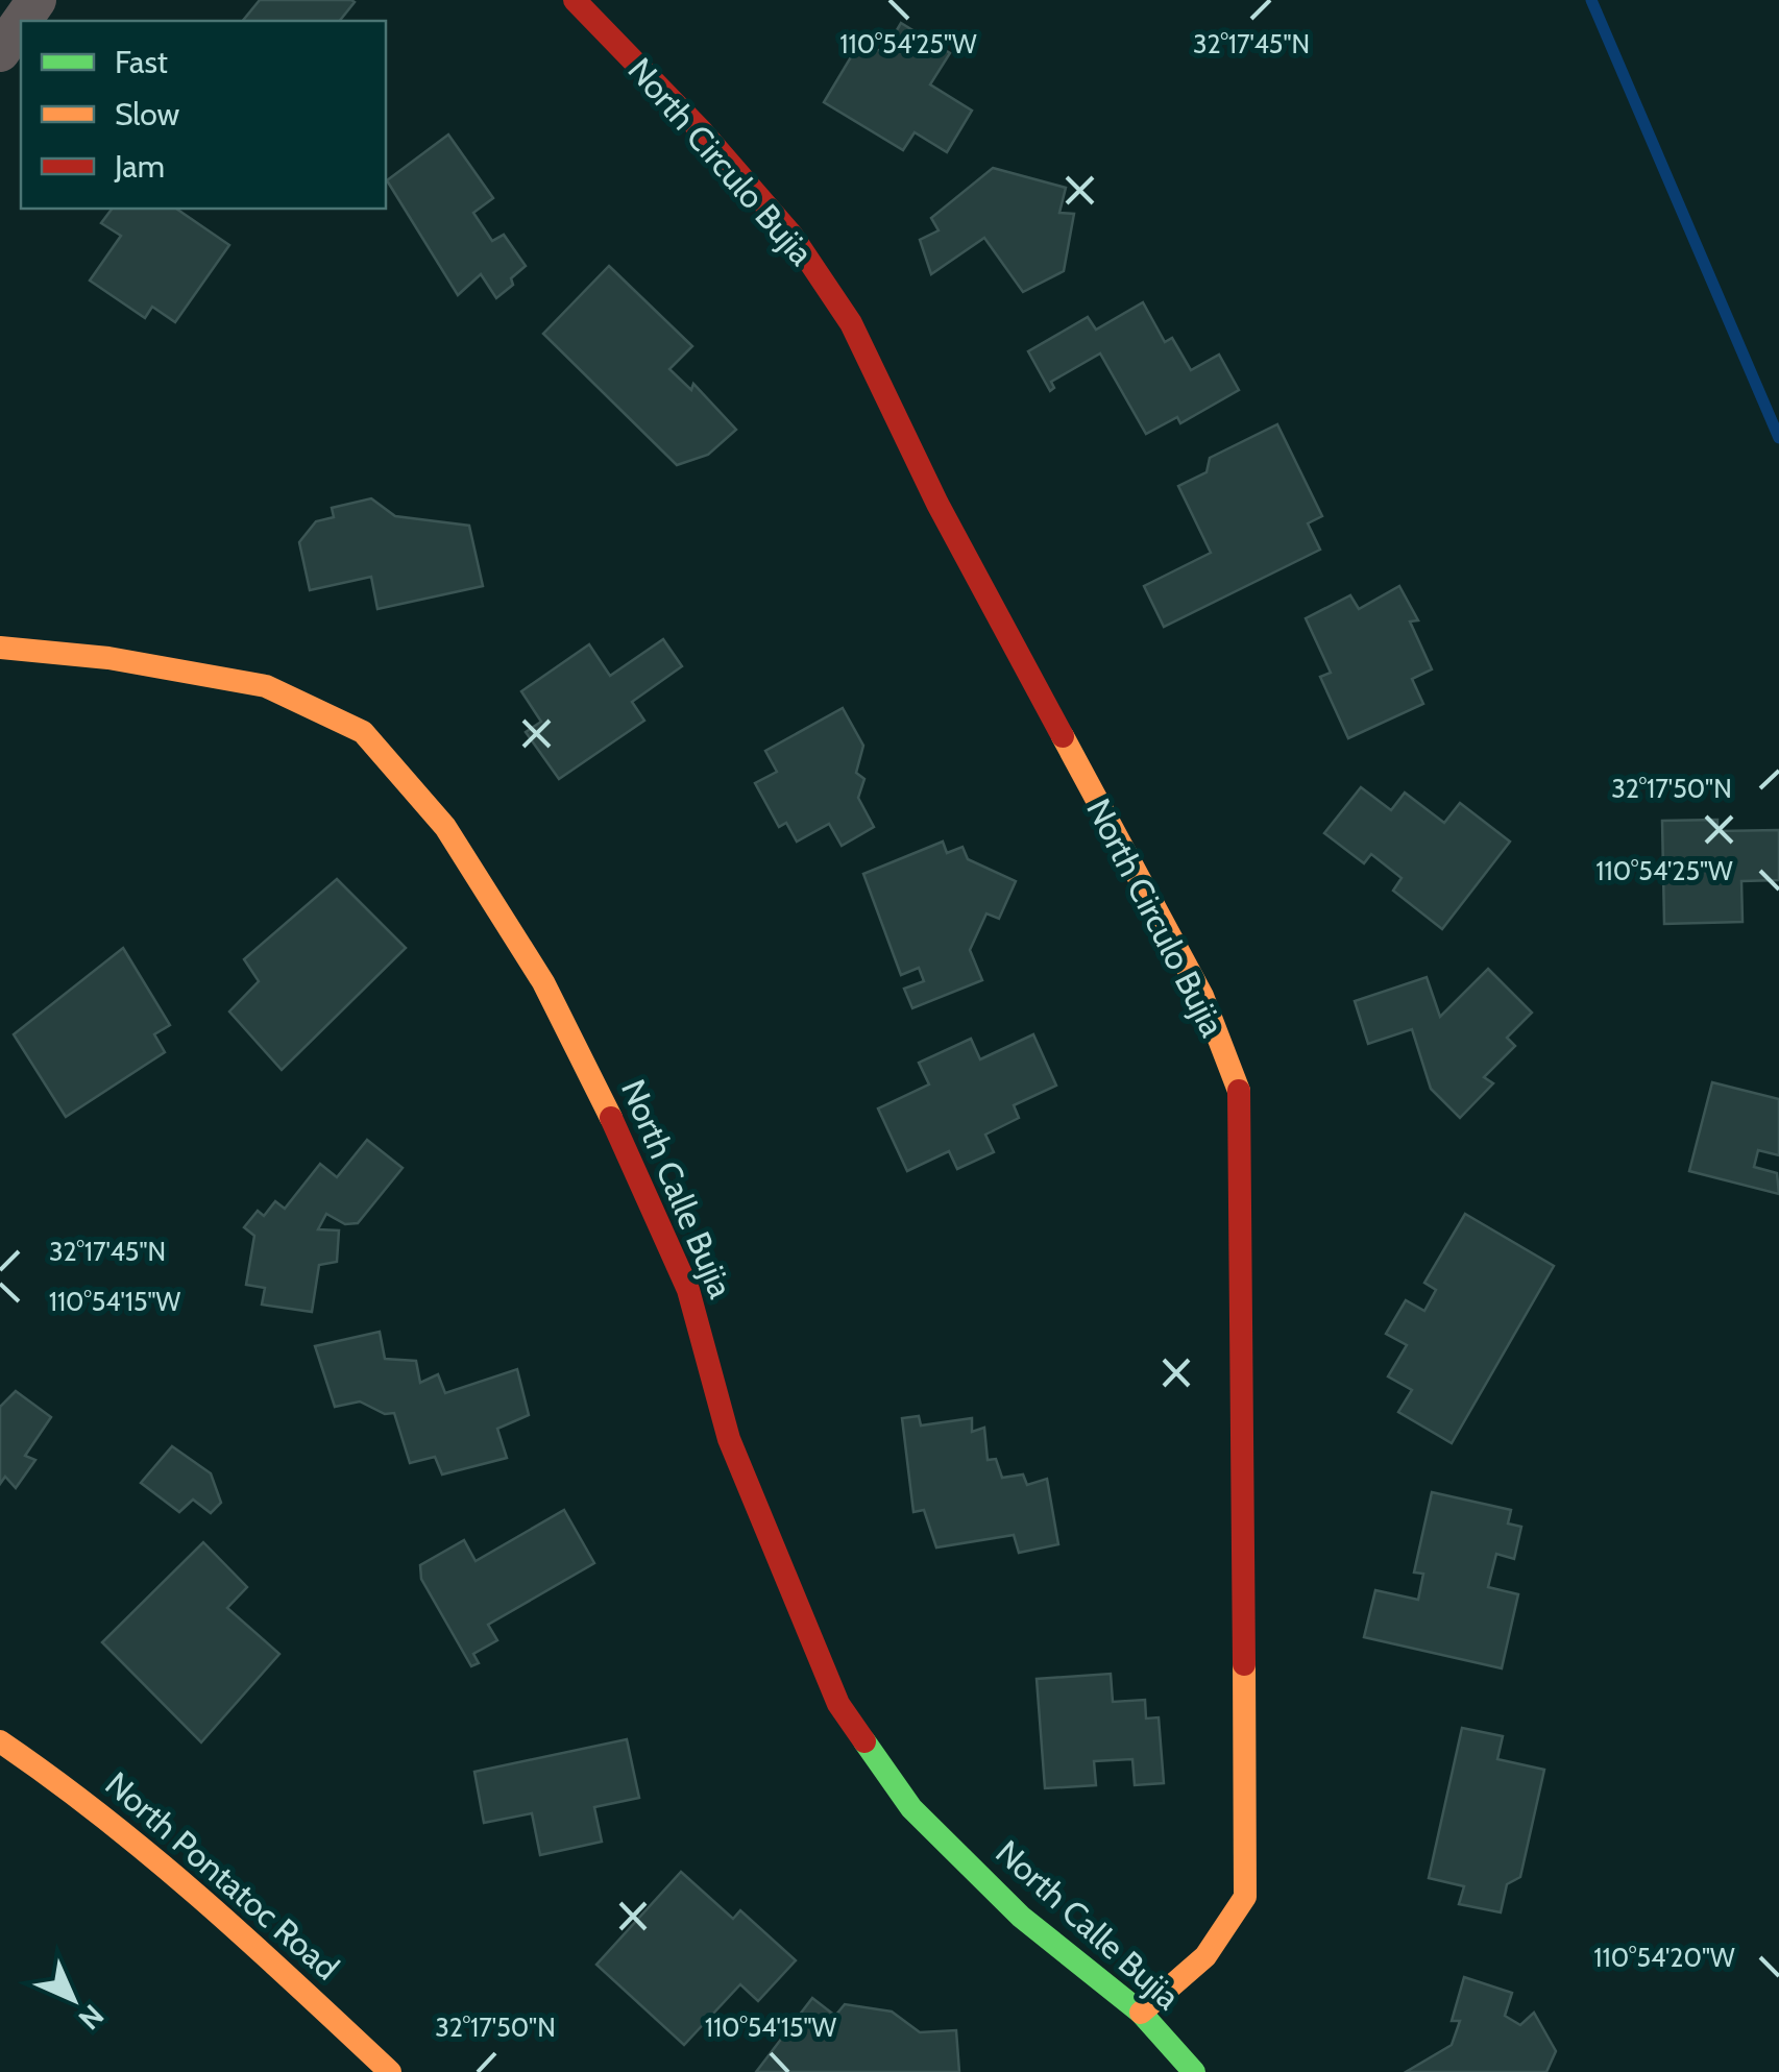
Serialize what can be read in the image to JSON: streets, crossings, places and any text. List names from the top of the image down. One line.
{"streets":{"street":["North Circulo Bujia","North Calle Bujia","North Pontatoc Road"]},"crossings":[["North Circulo Bujia","North Calle Bujia"]],"legend":["Fast","Slow","Jam"],"north":"bottom right","coordinates":["110°54'25\"W","32°17'45\"N","32°17'50\"N","110°54'15\"W","110°54'20\"W"]}
